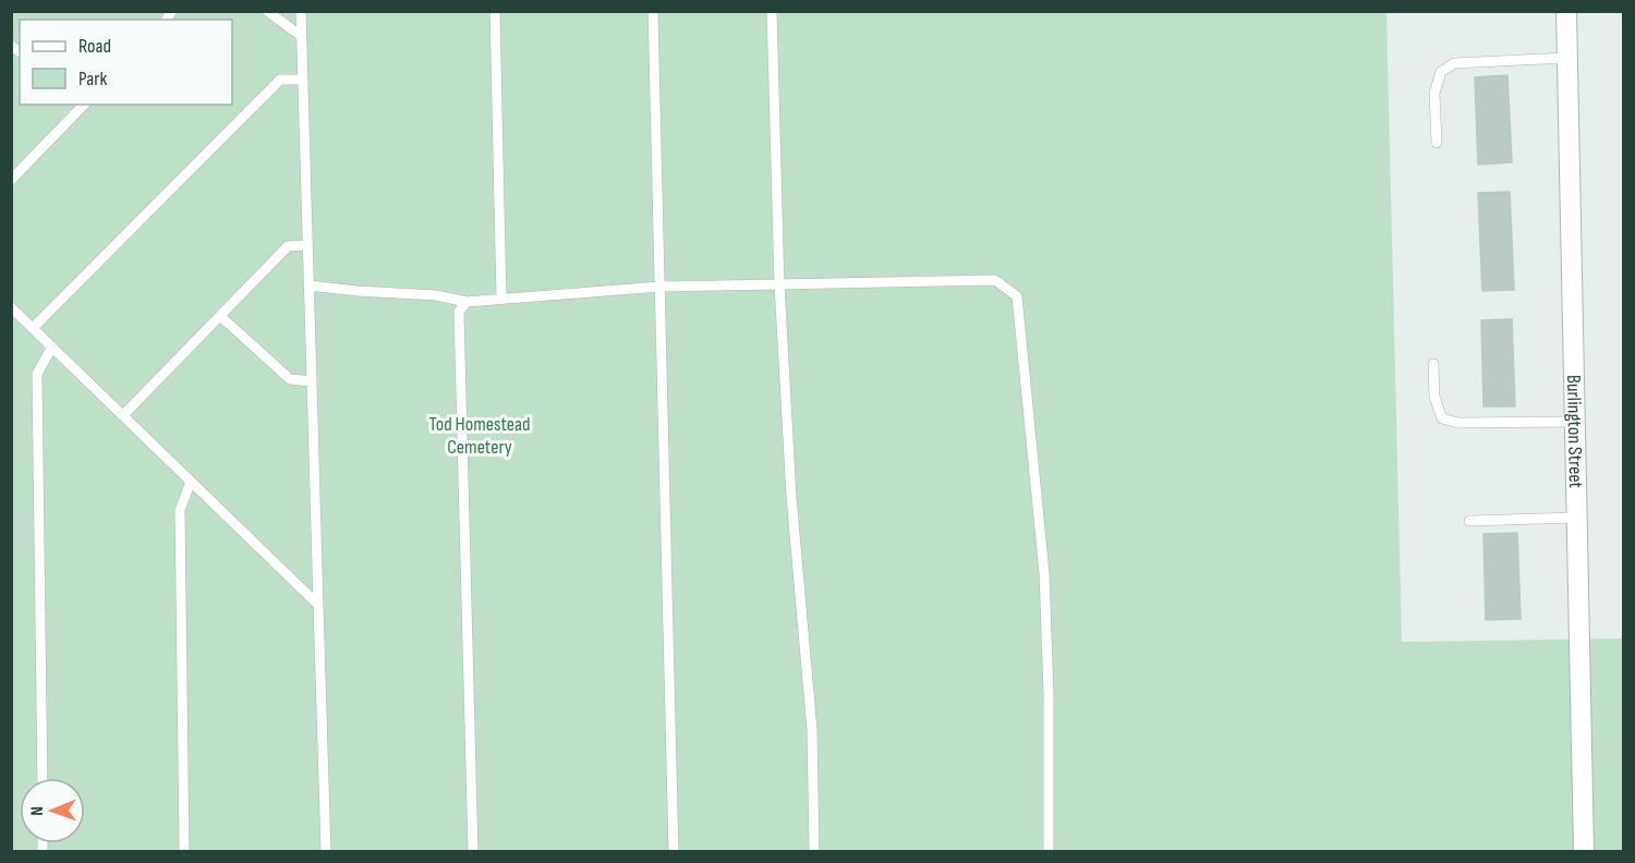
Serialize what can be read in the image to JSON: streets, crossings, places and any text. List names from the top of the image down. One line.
{"streets":{"street":["Burlington Street"]},"parks":["Tod Homestead Cemetery"],"legend":["Road","Park"],"north":"left"}
